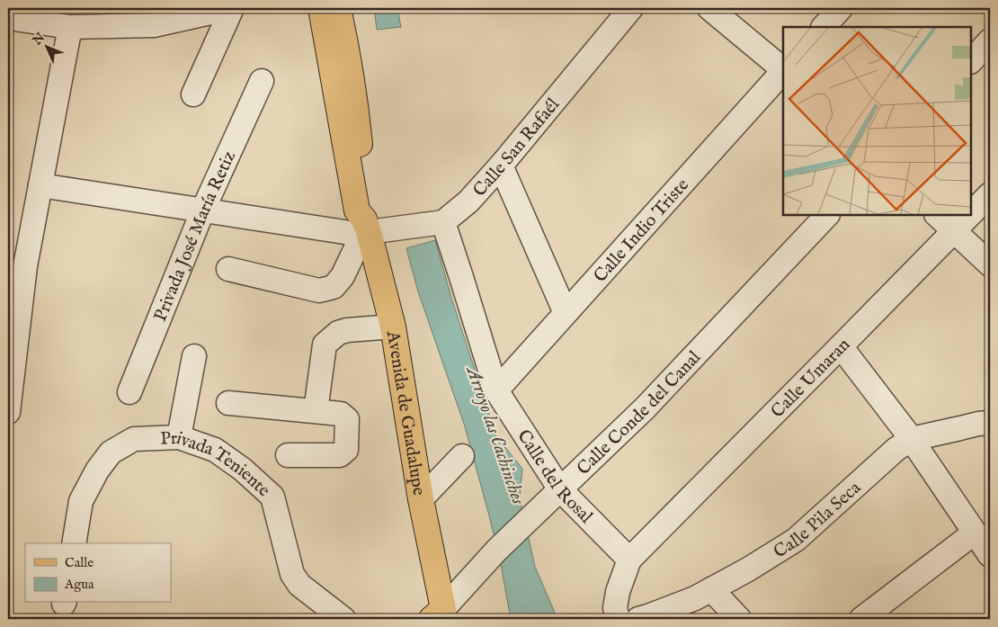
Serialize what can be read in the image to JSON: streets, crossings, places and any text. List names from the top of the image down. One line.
{"streets":{"main road":["Avenida de Guadalupe"],"street":["Calle San Rafaél","Calle Indio Triste","Privada José María Retiz","Calle Umaran","Calle Conde del Canal","Privada Teniente","Calle del Rosal","Calle Pila Seca"]},"crossings":[["Calle San Rafaél","Calle del Rosal"],["Calle Indio Triste","Calle del Rosal"],["Calle Umaran","Calle del Rosal"],["Calle Conde del Canal","Avenida de Guadalupe"],["Calle Conde del Canal","Calle del Rosal"]],"water":["Arroyo las Cachinches"],"legend":["Calle","Agua"],"north":"top left"}
